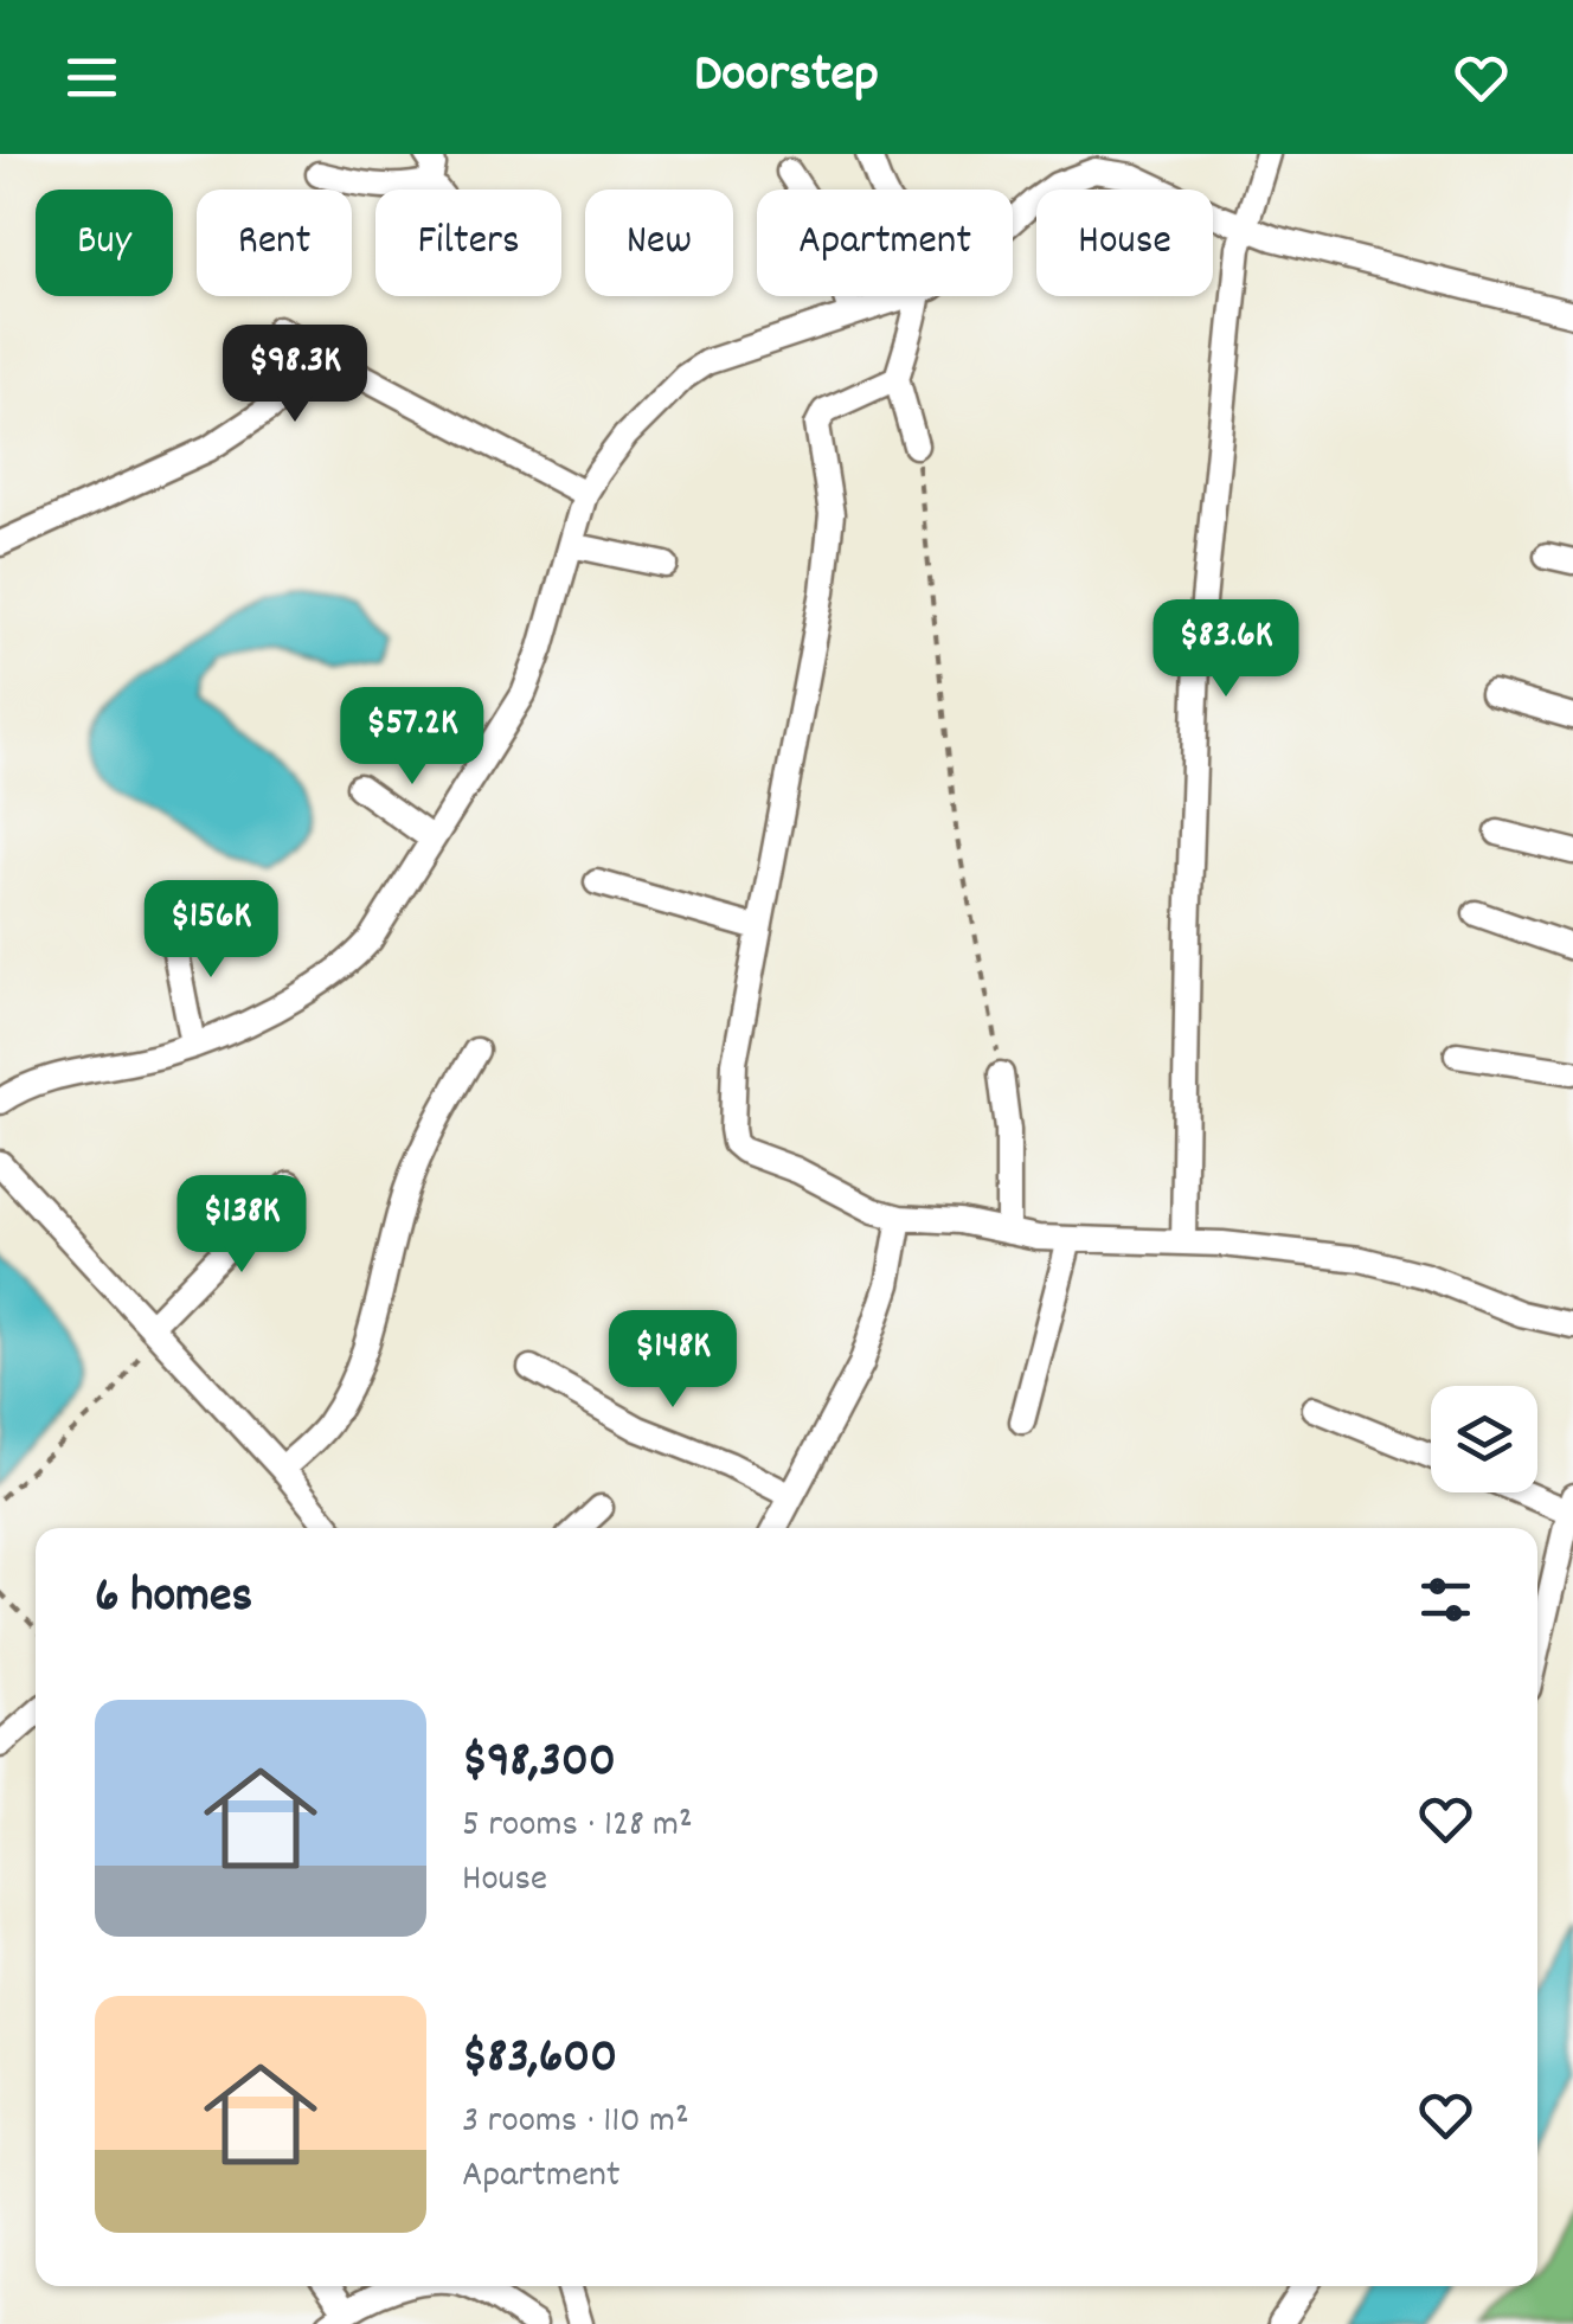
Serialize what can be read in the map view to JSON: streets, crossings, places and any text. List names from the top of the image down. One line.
{"page":{"header":"Doorstep","chip":["Buy","Rent","Filters","New","Apartment","House"],"price":["$98.3K","$83.6K","$57.2K","$156K","$138K","$148K"],"heading":"6 homes","list":[{"name":"$98,300","note":"5 rooms · 128 m² · House"},{"name":"$83,600","note":"3 rooms · 110 m² · Apartment"}]}}
